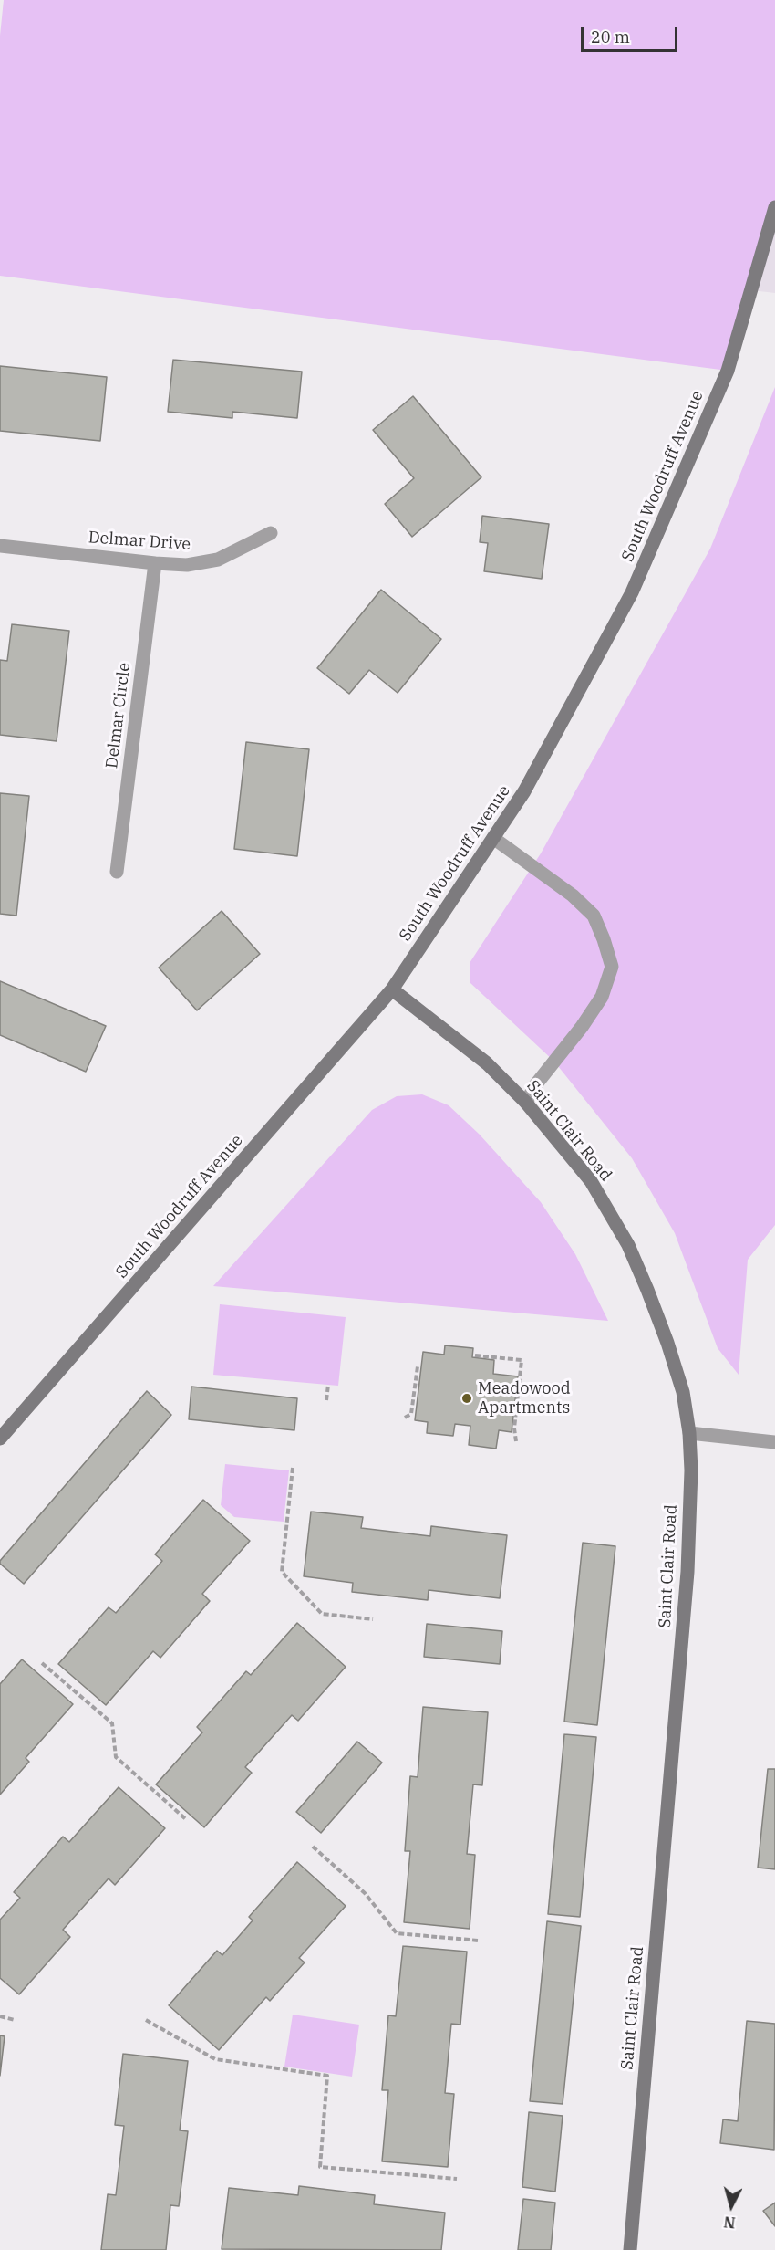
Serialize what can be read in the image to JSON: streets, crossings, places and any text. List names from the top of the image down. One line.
{"streets":{"main road":["South Woodruff Avenue","Saint Clair Road"],"street":["Delmar Drive","Delmar Circle"]},"crossings":[["South Woodruff Avenue","Saint Clair Road"],["Delmar Drive","Delmar Circle"]],"places":["Meadowood Apartments"],"scale_bar":"20 m","north":"bottom"}
